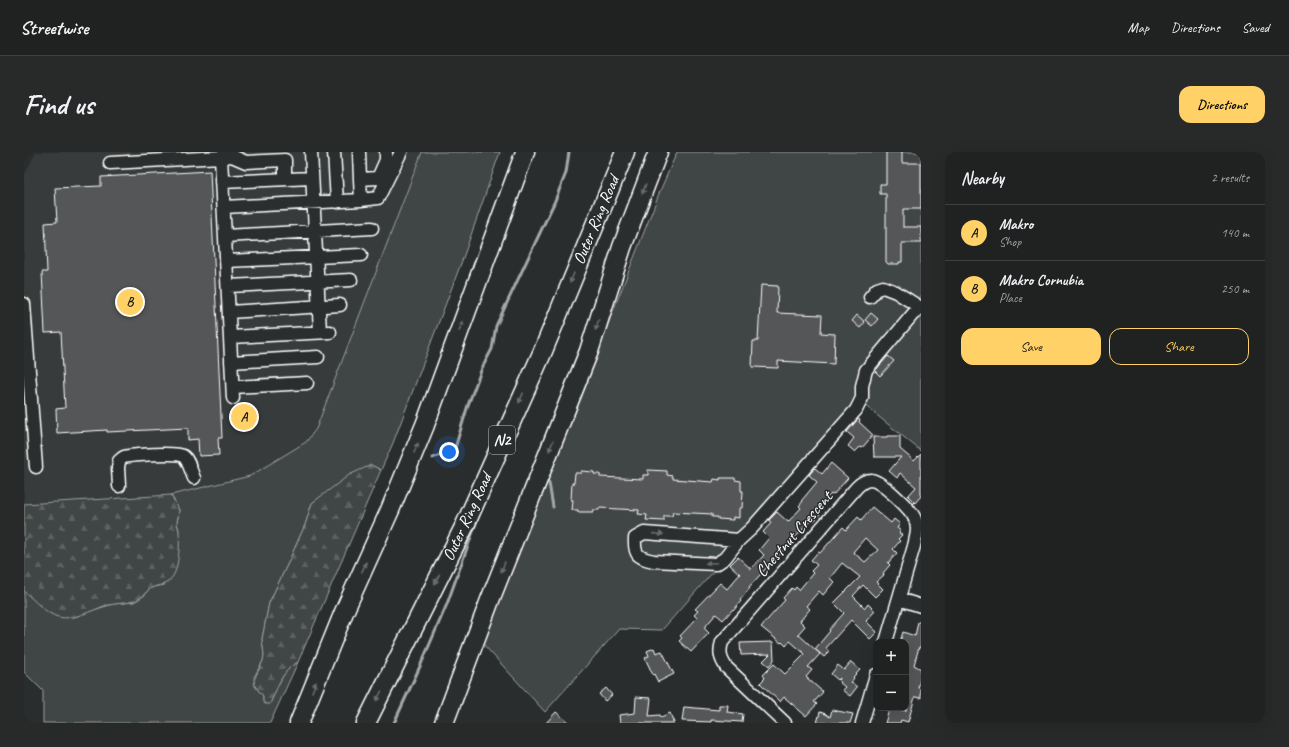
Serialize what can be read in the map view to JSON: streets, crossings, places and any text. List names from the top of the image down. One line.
{"streets":{"highway":["Outer Ring Road","N2"],"street":["Chestnut Crescent"]},"page":{"header":"Streetwise","nav":["Map","Directions","Saved"],"buttons":["Directions",["Save","Share"]],"title":"Find us","heading":["Nearby","2 results"],"list":[{"mark":"A","name":"Makro","note":"Shop","value":"140 m"},{"mark":"B","name":"Makro Cornubia","note":"Place","value":"250 m"}],"pins":["B","A"],"map_buttons":["+","−"]}}
